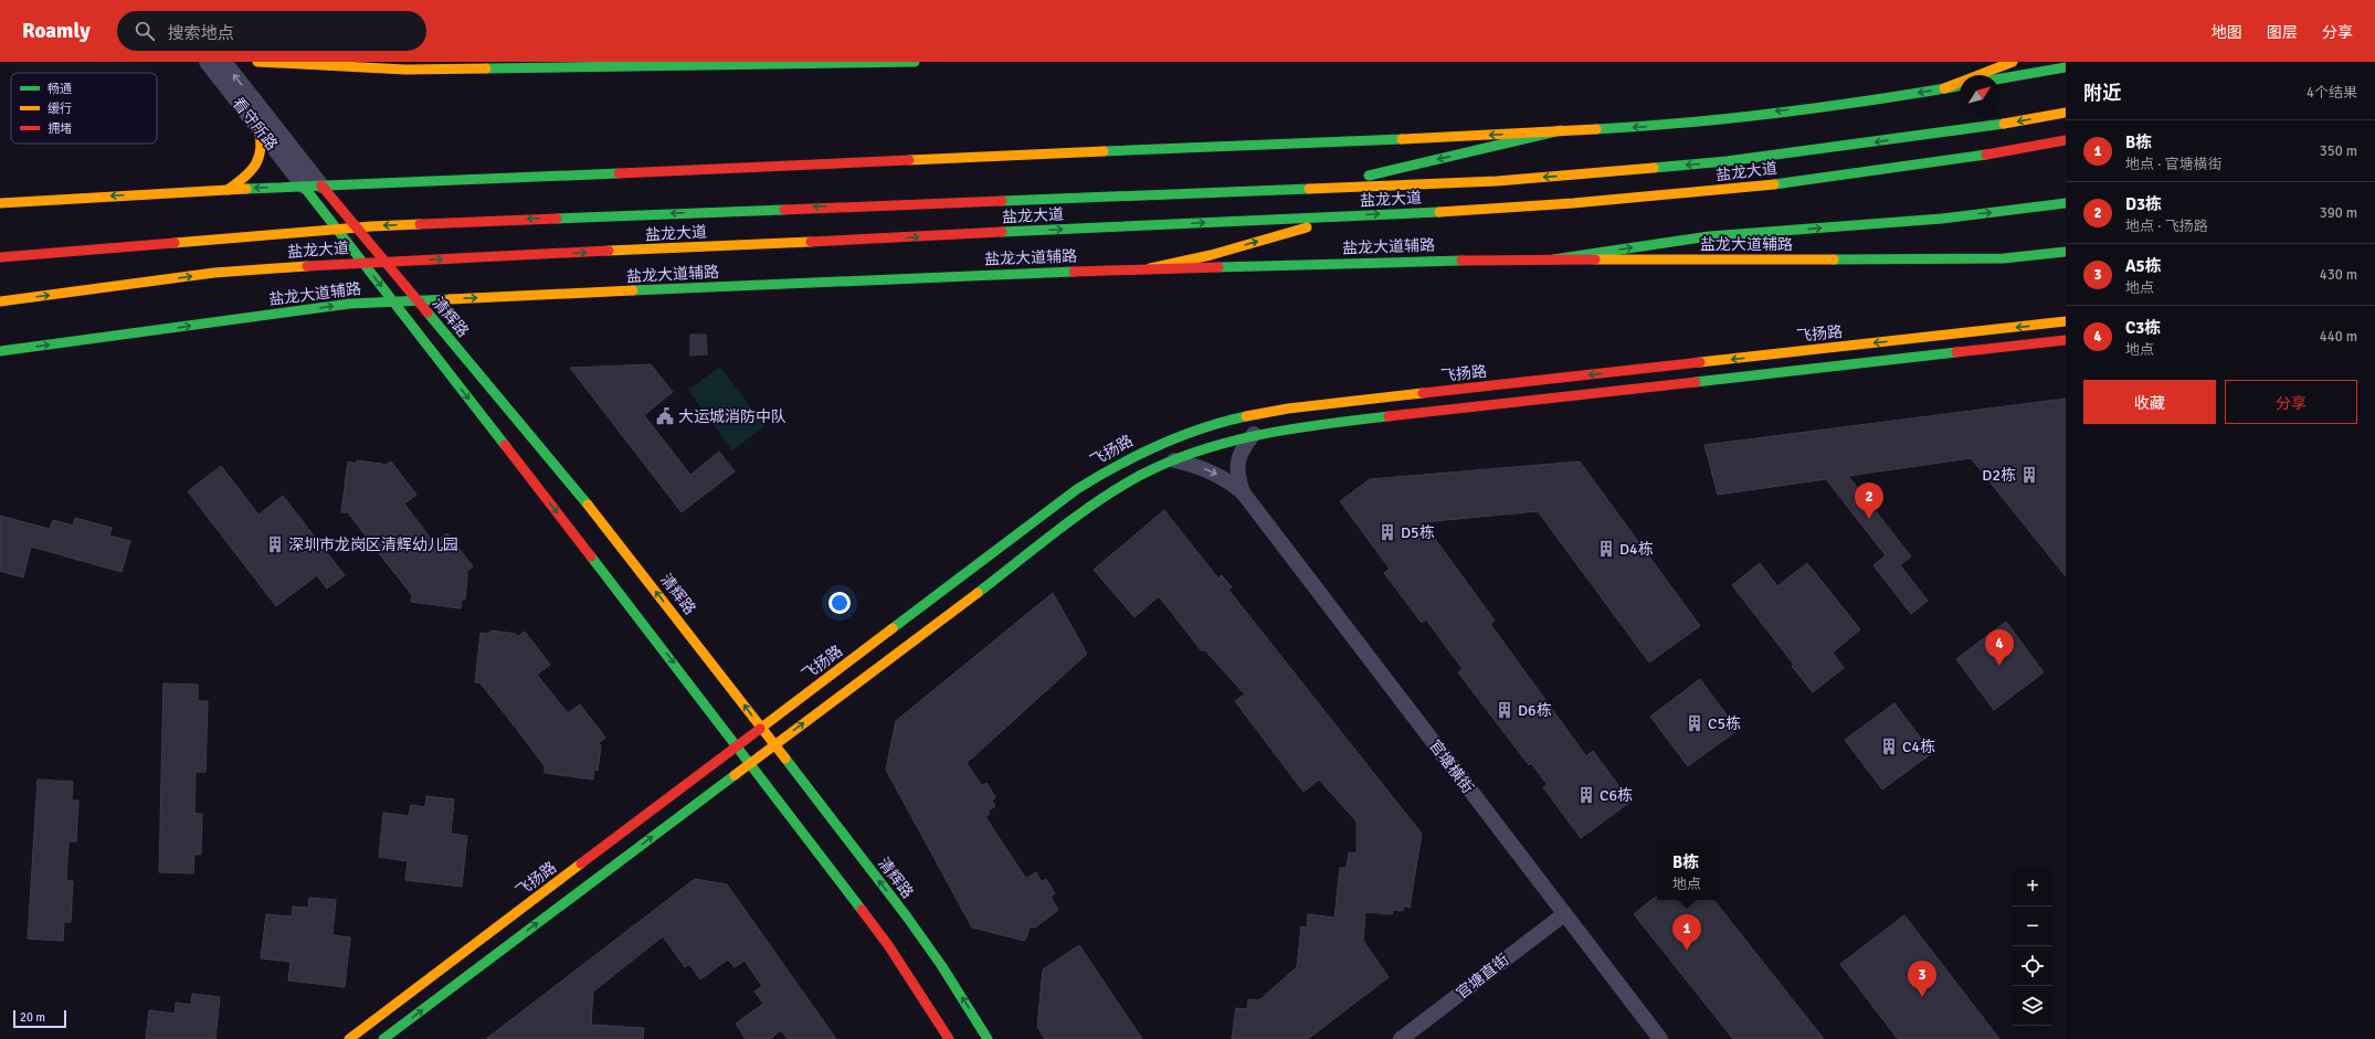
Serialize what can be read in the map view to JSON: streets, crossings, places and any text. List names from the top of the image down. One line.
{"streets":{"main road":["盐龙大道","盐龙大道辅路","清辉路","飞扬路"],"street":["看守所路","官塘横街","官塘直街"]},"crossings":[["看守所路","清辉路"],["盐龙大道辅路","清辉路"],["清辉路","飞扬路"],["官塘横街","官塘直街"]],"one_way":["盐龙大道辅路"],"places":{"public building":["大运城消防中队"],"building":["D2栋","D5栋","深圳市龙岗区清辉幼儿园","D4栋","D6栋","C5栋","C4栋","C6栋"]},"legend":["畅通","缓行","拥堵"],"scale_bar":"20 m","north":"top right","page":{"header":"Roamly","search":"搜索地点","nav":["地图","图层","分享"],"heading":["附近","4个结果"],"list":[{"mark":"1","name":"B栋","note":"地点 · 官塘横街","value":"350 m"},{"mark":"2","name":"D3栋","note":"地点 · 飞扬路","value":"390 m"},{"mark":"3","name":"A5栋","note":"地点","value":"430 m"},{"mark":"4","name":"C3栋","note":"地点","value":"440 m"}],"buttons":["收藏","分享"],"pins":["2","4","1","3"],"popup":["B栋","地点"],"map_buttons":["+","−"],"scale":"20 m"}}
